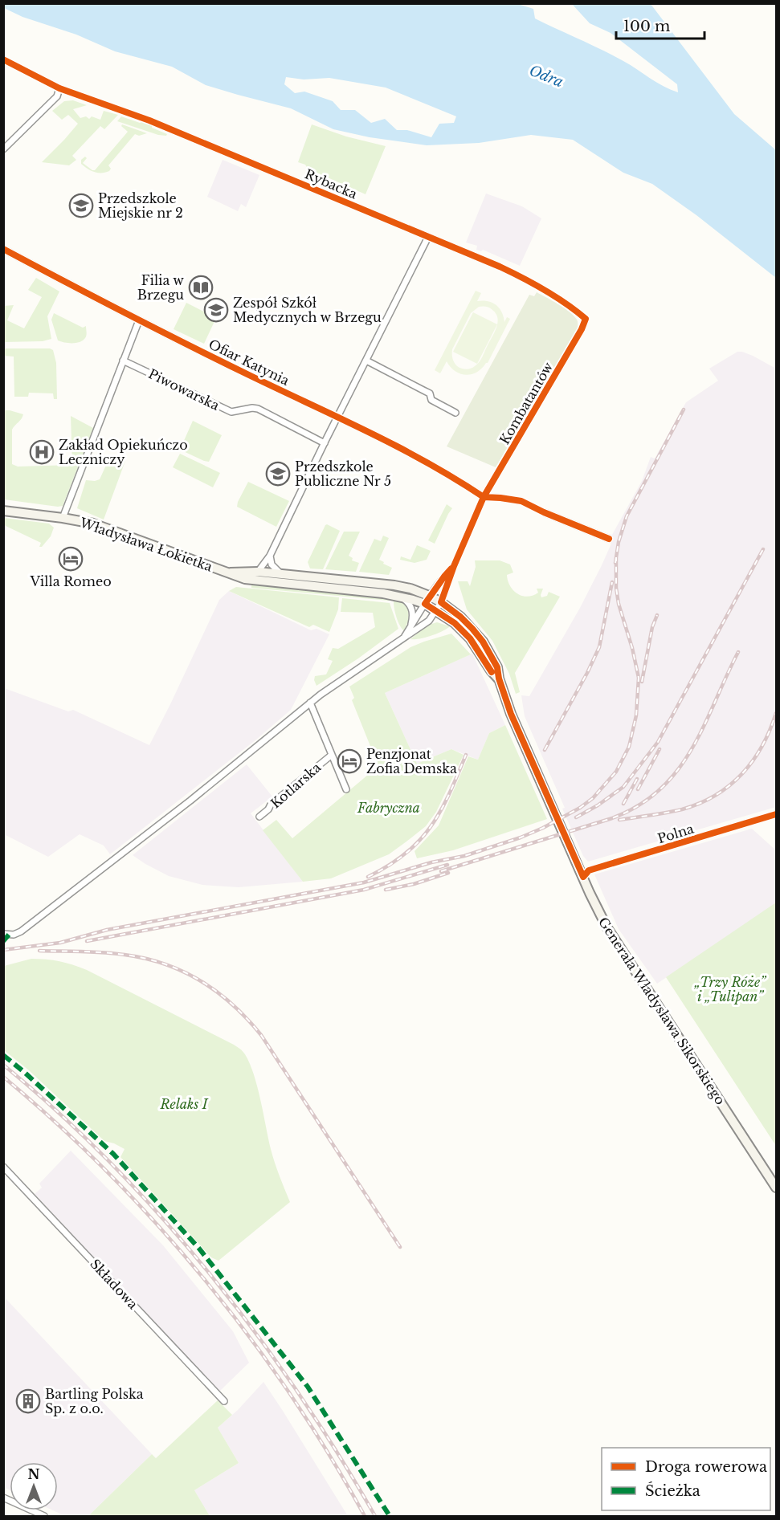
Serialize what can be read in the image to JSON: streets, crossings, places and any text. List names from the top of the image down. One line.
{"streets":{"main road":["Władysława Łokietka","Generała Władysława Sikorskiego"],"street":["Rybacka","Ofiar Katynia","Piwowarska","Kombatantów","Kotlarska","Polna","Składowa"]},"crossings":[["Rybacka","Kombatantów"],["Ofiar Katynia","Kombatantów"],["Władysława Łokietka","Generała Władysława Sikorskiego"],["Polna","Generała Władysława Sikorskiego"]],"water":["Odra"],"parks":["Fabryczna","„Trzy Róże” i „Tulipan”","Relaks I"],"places":{"school or university":["Przedszkole Miejskie nr 2","Zespół Szkół Medycznych w Brzegu","Przedszkole Publiczne Nr 5"],"library":["Filia w Brzegu"],"hospital":["Zakład Opiekuńczo Leczniczy"],"hotel":["Villa Romeo","Penzjonat Zofia Demska"],"building":["Bartling Polska Sp. z o.o."]},"legend":["Droga rowerowa","Ścieżka"],"scale_bar":"100 m","north":"top"}
